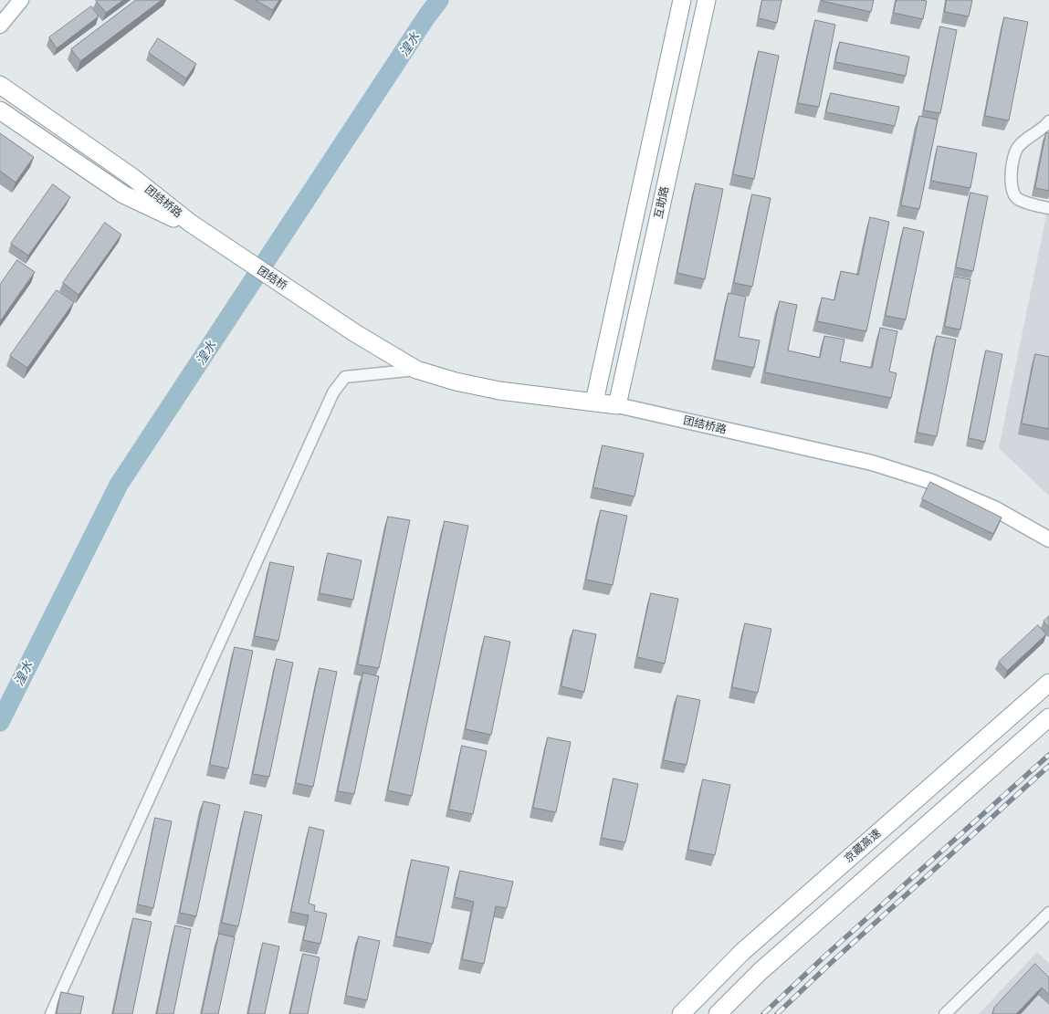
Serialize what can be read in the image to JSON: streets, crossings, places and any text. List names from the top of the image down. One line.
{"streets":{"highway":["团结桥路","互助路","团结桥","京藏高速"]},"crossings":[["团结桥路","互助路"],["团结桥路","团结桥"]],"water":["湟水"]}
